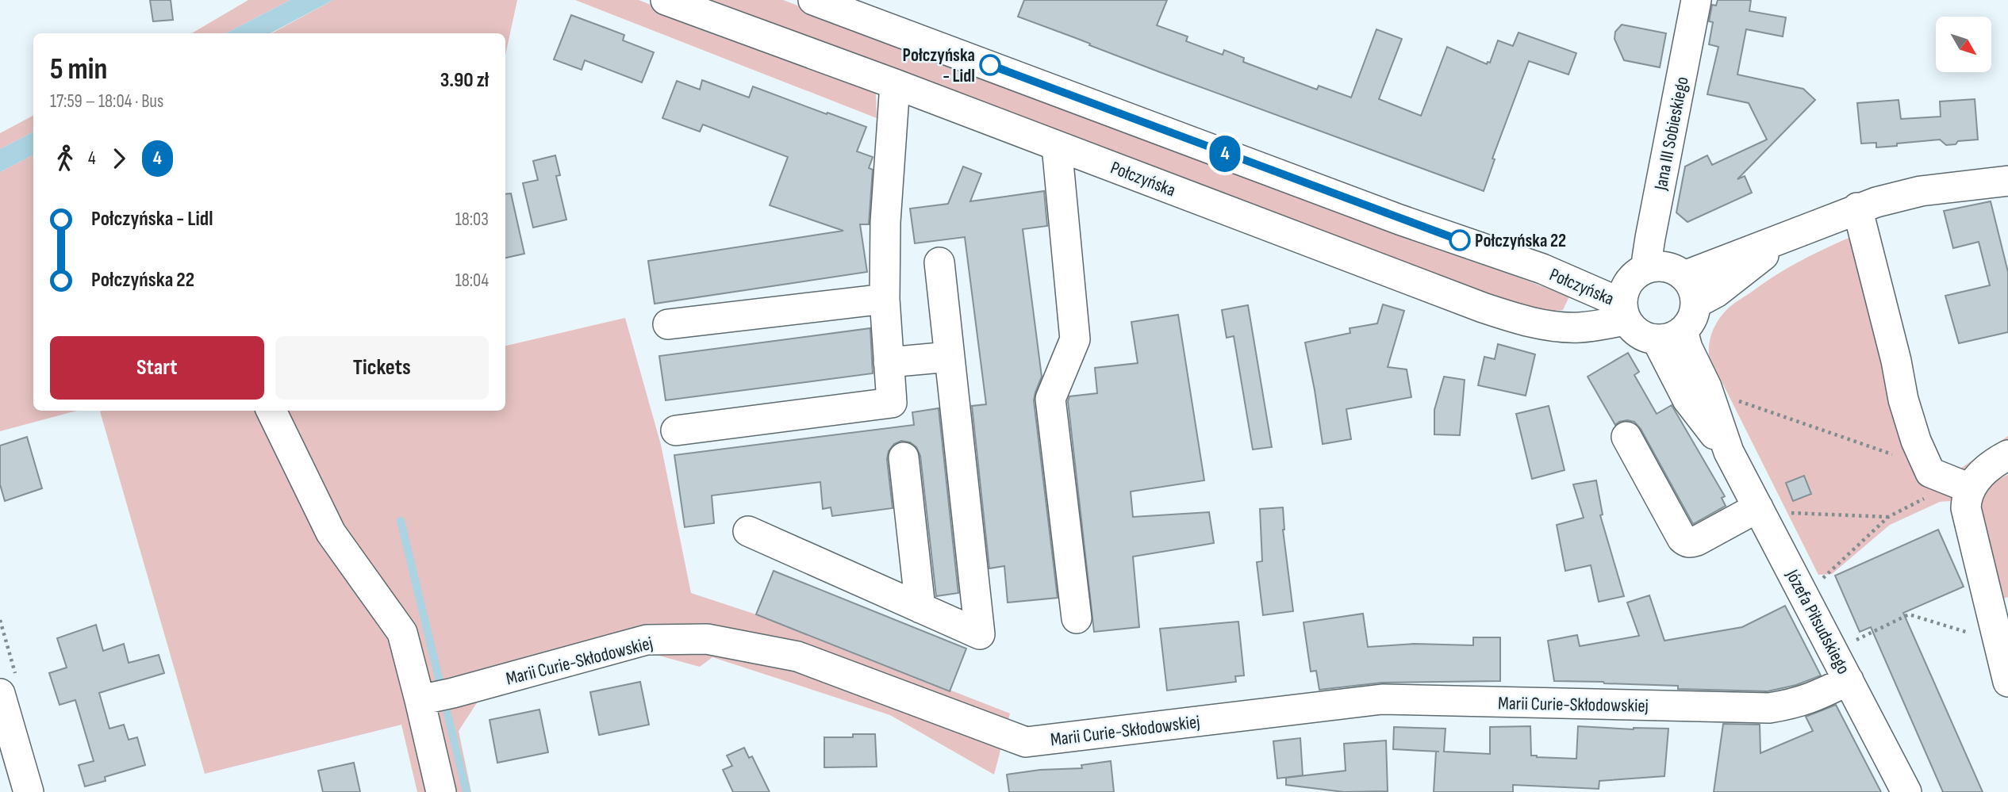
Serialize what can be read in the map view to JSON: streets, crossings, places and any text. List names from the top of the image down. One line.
{"streets":{"street":["Jana III Sobieskiego","Połczyńska","Józefa Piłsudskiego","Marii Curie-Skłodowskiej"]},"crossings":[["Jana III Sobieskiego","Połczyńska"],["Jana III Sobieskiego","Józefa Piłsudskiego"],["Połczyńska","Józefa Piłsudskiego"],["Józefa Piłsudskiego","Marii Curie-Skłodowskiej"]],"places":["Połczyńska - Lidl","Połczyńska 22"],"lines":["bus line 4"],"north":"bottom right","page":{"on_map":"4","heading":["5 min","17:59 – 18:04 · Bus","3.90 zł"],"legs":["4","4"],"list":[{"name":"Połczyńska - Lidl","value":"18:03"},{"name":"Połczyńska 22","value":"18:04"}],"buttons":["Start","Tickets"]}}
